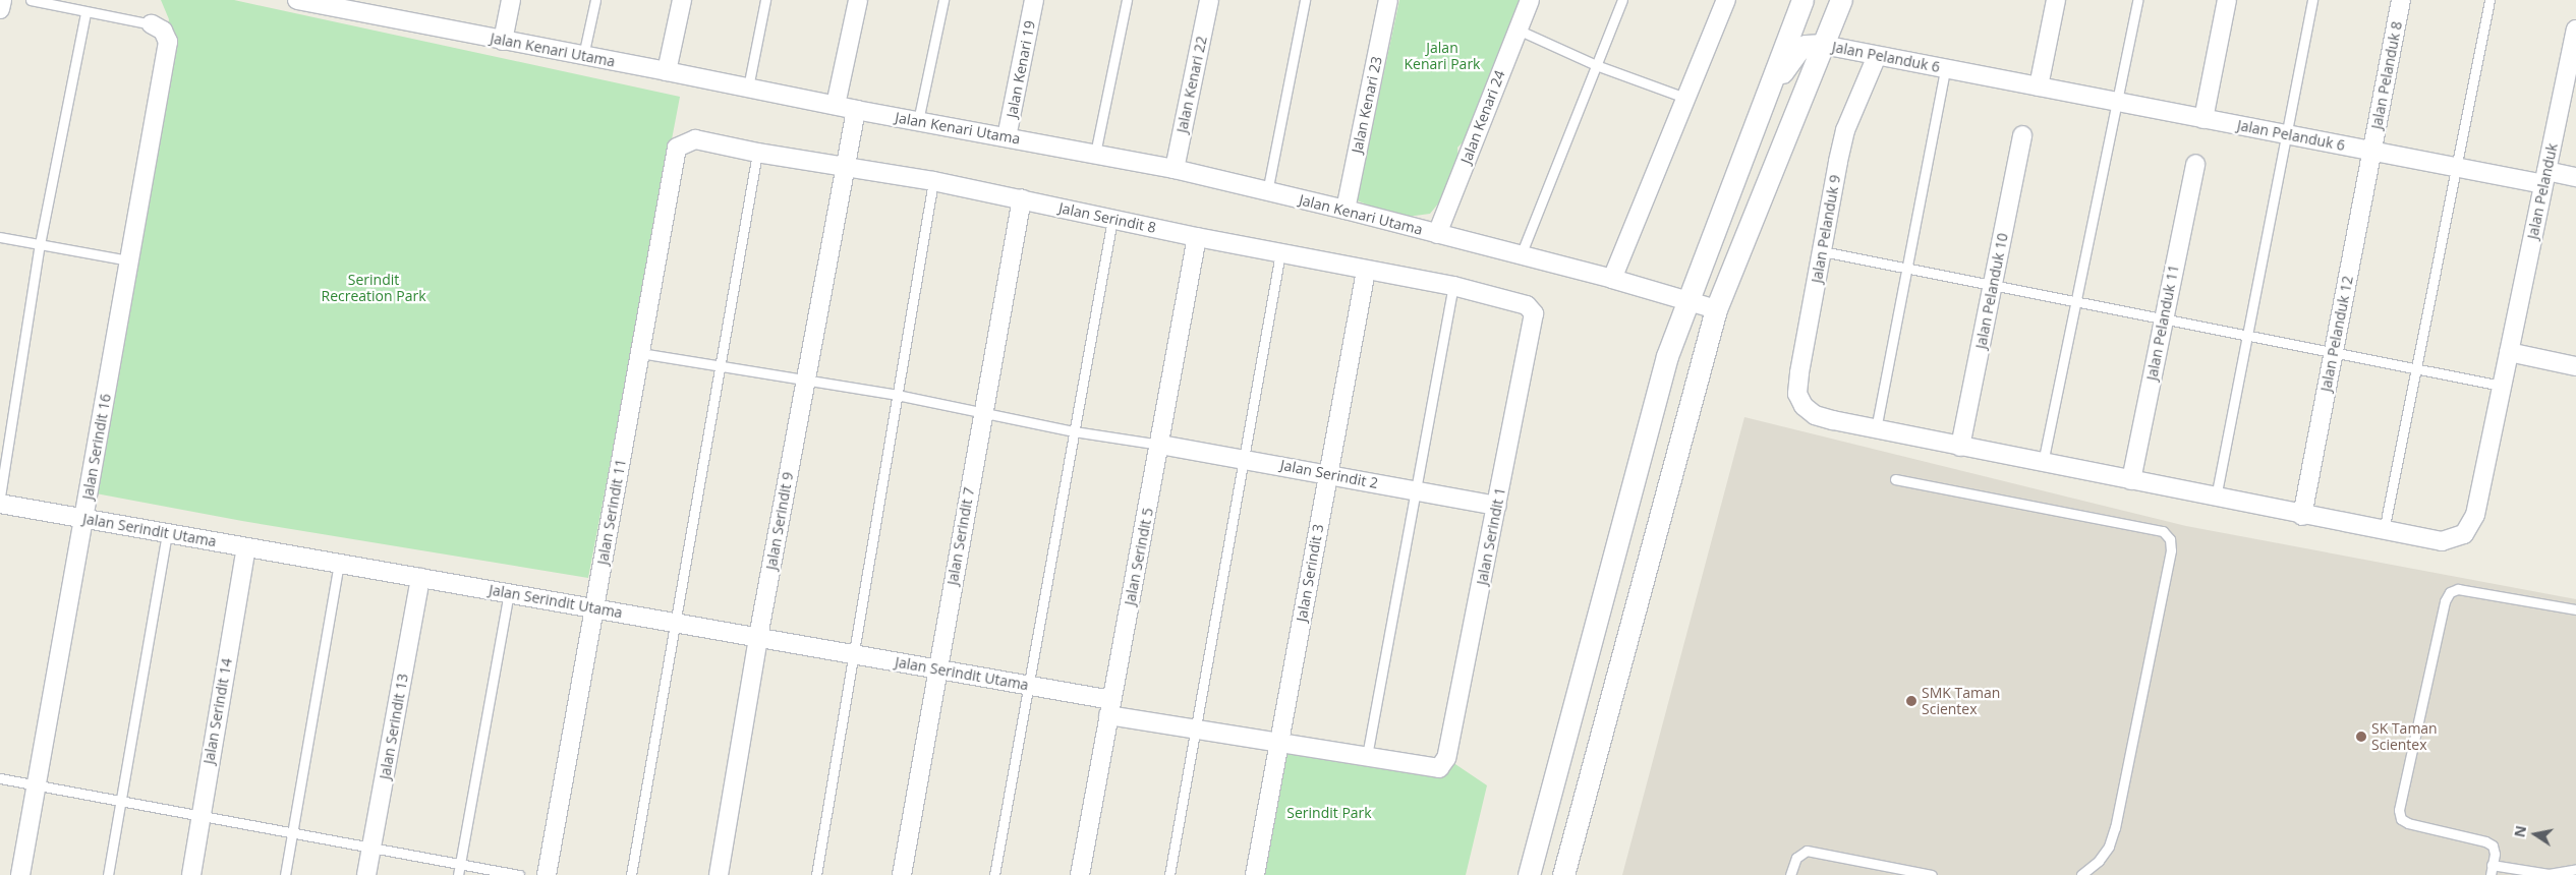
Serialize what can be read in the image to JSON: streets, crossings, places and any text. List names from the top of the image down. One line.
{"streets":{"street":["Jalan Kenari Utama","Jalan Pelanduk 6","Jalan Kenari 19","Jalan Pelanduk 8","Jalan Kenari 22","Jalan Kenari 23","Jalan Kenari 24","Jalan Pelanduk","Jalan Serindit 8","Jalan Pelanduk 9","Jalan Pelanduk 10","Jalan Pelanduk 11","Jalan Pelanduk 12","Jalan Serindit 16","Jalan Serindit 2","Jalan Serindit 11","Jalan Serindit 9","Jalan Serindit Utama","Jalan Serindit 7","Jalan Serindit 1","Jalan Serindit 5","Jalan Serindit 3","Jalan Serindit 14","Jalan Serindit 13"]},"crossings":[["Jalan Kenari Utama","Jalan Kenari 19"],["Jalan Kenari Utama","Jalan Kenari 22"],["Jalan Kenari Utama","Jalan Kenari 23"],["Jalan Kenari Utama","Jalan Kenari 24"],["Jalan Kenari Utama","Jalan Serindit 9"],["Jalan Pelanduk 6","Jalan Pelanduk 8"],["Jalan Pelanduk 6","Jalan Pelanduk"],["Jalan Pelanduk 6","Jalan Pelanduk 9"],["Jalan Pelanduk 6","Jalan Pelanduk 12"],["Jalan Pelanduk 8","Jalan Pelanduk 12"],["Jalan Serindit 8","Jalan Serindit 11"],["Jalan Serindit 8","Jalan Serindit 9"],["Jalan Serindit 8","Jalan Serindit 7"],["Jalan Serindit 8","Jalan Serindit 1"],["Jalan Serindit 8","Jalan Serindit 5"],["Jalan Serindit 8","Jalan Serindit 3"],["Jalan Serindit 16","Jalan Serindit Utama"],["Jalan Serindit 2","Jalan Serindit 1"],["Jalan Serindit 2","Jalan Serindit 5"],["Jalan Serindit 2","Jalan Serindit 3"],["Jalan Serindit 11","Jalan Serindit Utama"],["Jalan Serindit 9","Jalan Serindit Utama"],["Jalan Serindit Utama","Jalan Serindit 7"],["Jalan Serindit Utama","Jalan Serindit 1"],["Jalan Serindit Utama","Jalan Serindit 5"],["Jalan Serindit Utama","Jalan Serindit 3"],["Jalan Serindit Utama","Jalan Serindit 14"],["Jalan Serindit Utama","Jalan Serindit 13"]],"parks":["Jalan Kenari Park","Serindit Recreation Park","Serindit Park"],"places":["SMK Taman Scientex","SK Taman Scientex"],"north":"left"}
